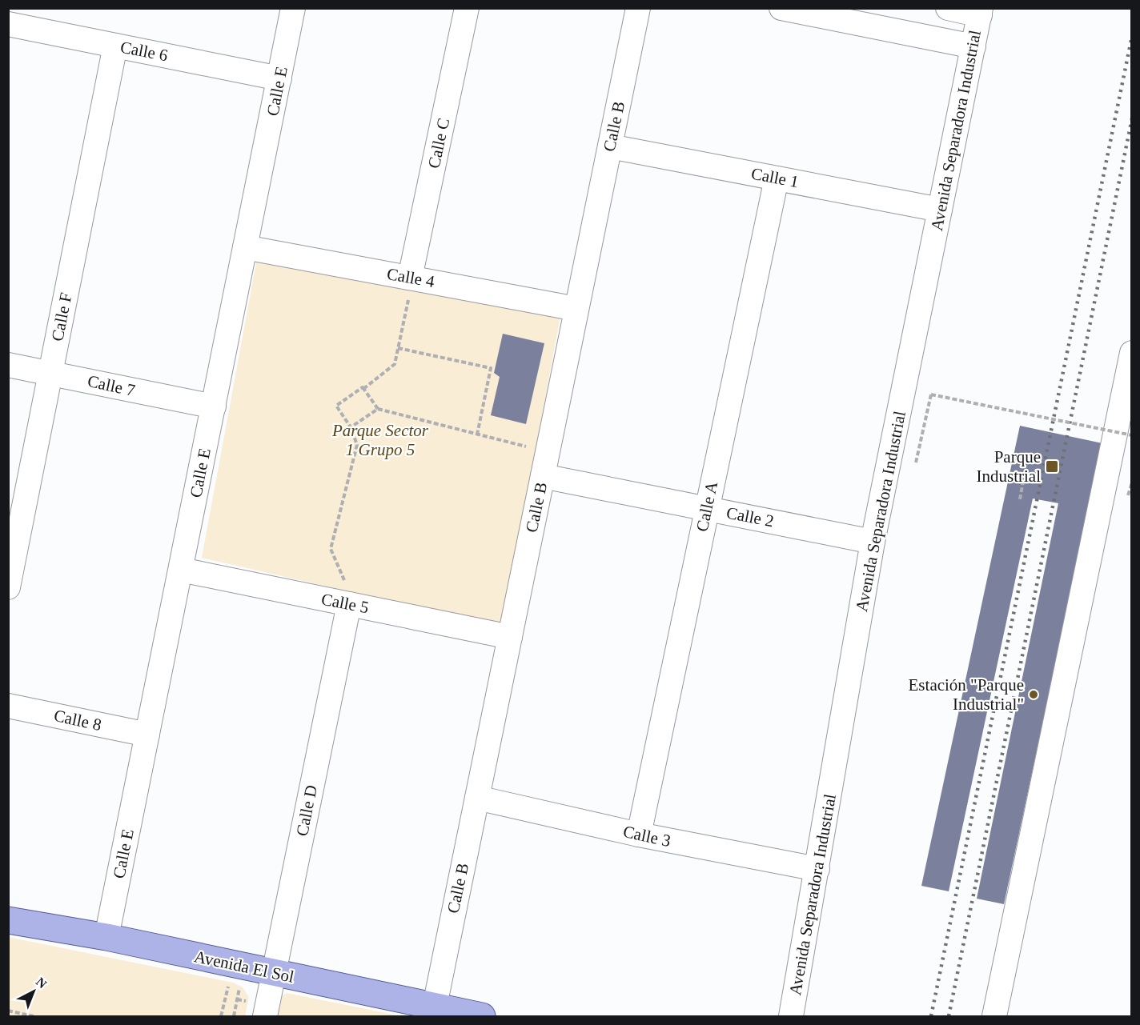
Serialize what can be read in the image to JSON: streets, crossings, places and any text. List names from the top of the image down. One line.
{"streets":{"main road":["Avenida El Sol"],"street":["Calle 6","Calle E","Calle B","Avenida Separadora Industrial","Calle C","Calle 1","Calle 4","Calle F","Calle 7","Calle A","Calle 2","Calle 5","Calle 8","Calle D","Calle 3"]},"crossings":[["Calle 6","Calle E"],["Calle 6","Calle F"],["Calle E","Calle 4"],["Calle E","Calle 7"],["Calle E","Calle 5"],["Calle E","Calle 8"],["Calle E","Avenida El Sol"],["Calle B","Calle 1"],["Calle B","Calle 4"],["Calle B","Calle 2"],["Calle B","Calle 5"],["Calle B","Calle 3"],["Calle B","Avenida El Sol"],["Avenida Separadora Industrial","Calle 1"],["Avenida Separadora Industrial","Calle 2"],["Avenida Separadora Industrial","Calle 3"],["Calle C","Calle 4"],["Calle 1","Calle A"],["Calle F","Calle 7"],["Calle A","Calle 2"],["Calle A","Calle 3"],["Calle 5","Calle D"],["Calle D","Avenida El Sol"]],"parks":["Parque Sector 1 Grupo 5"],"places":{"transit":["Parque Industrial"],"other":["Estación \"Parque Industrial\""]},"north":"top right"}
